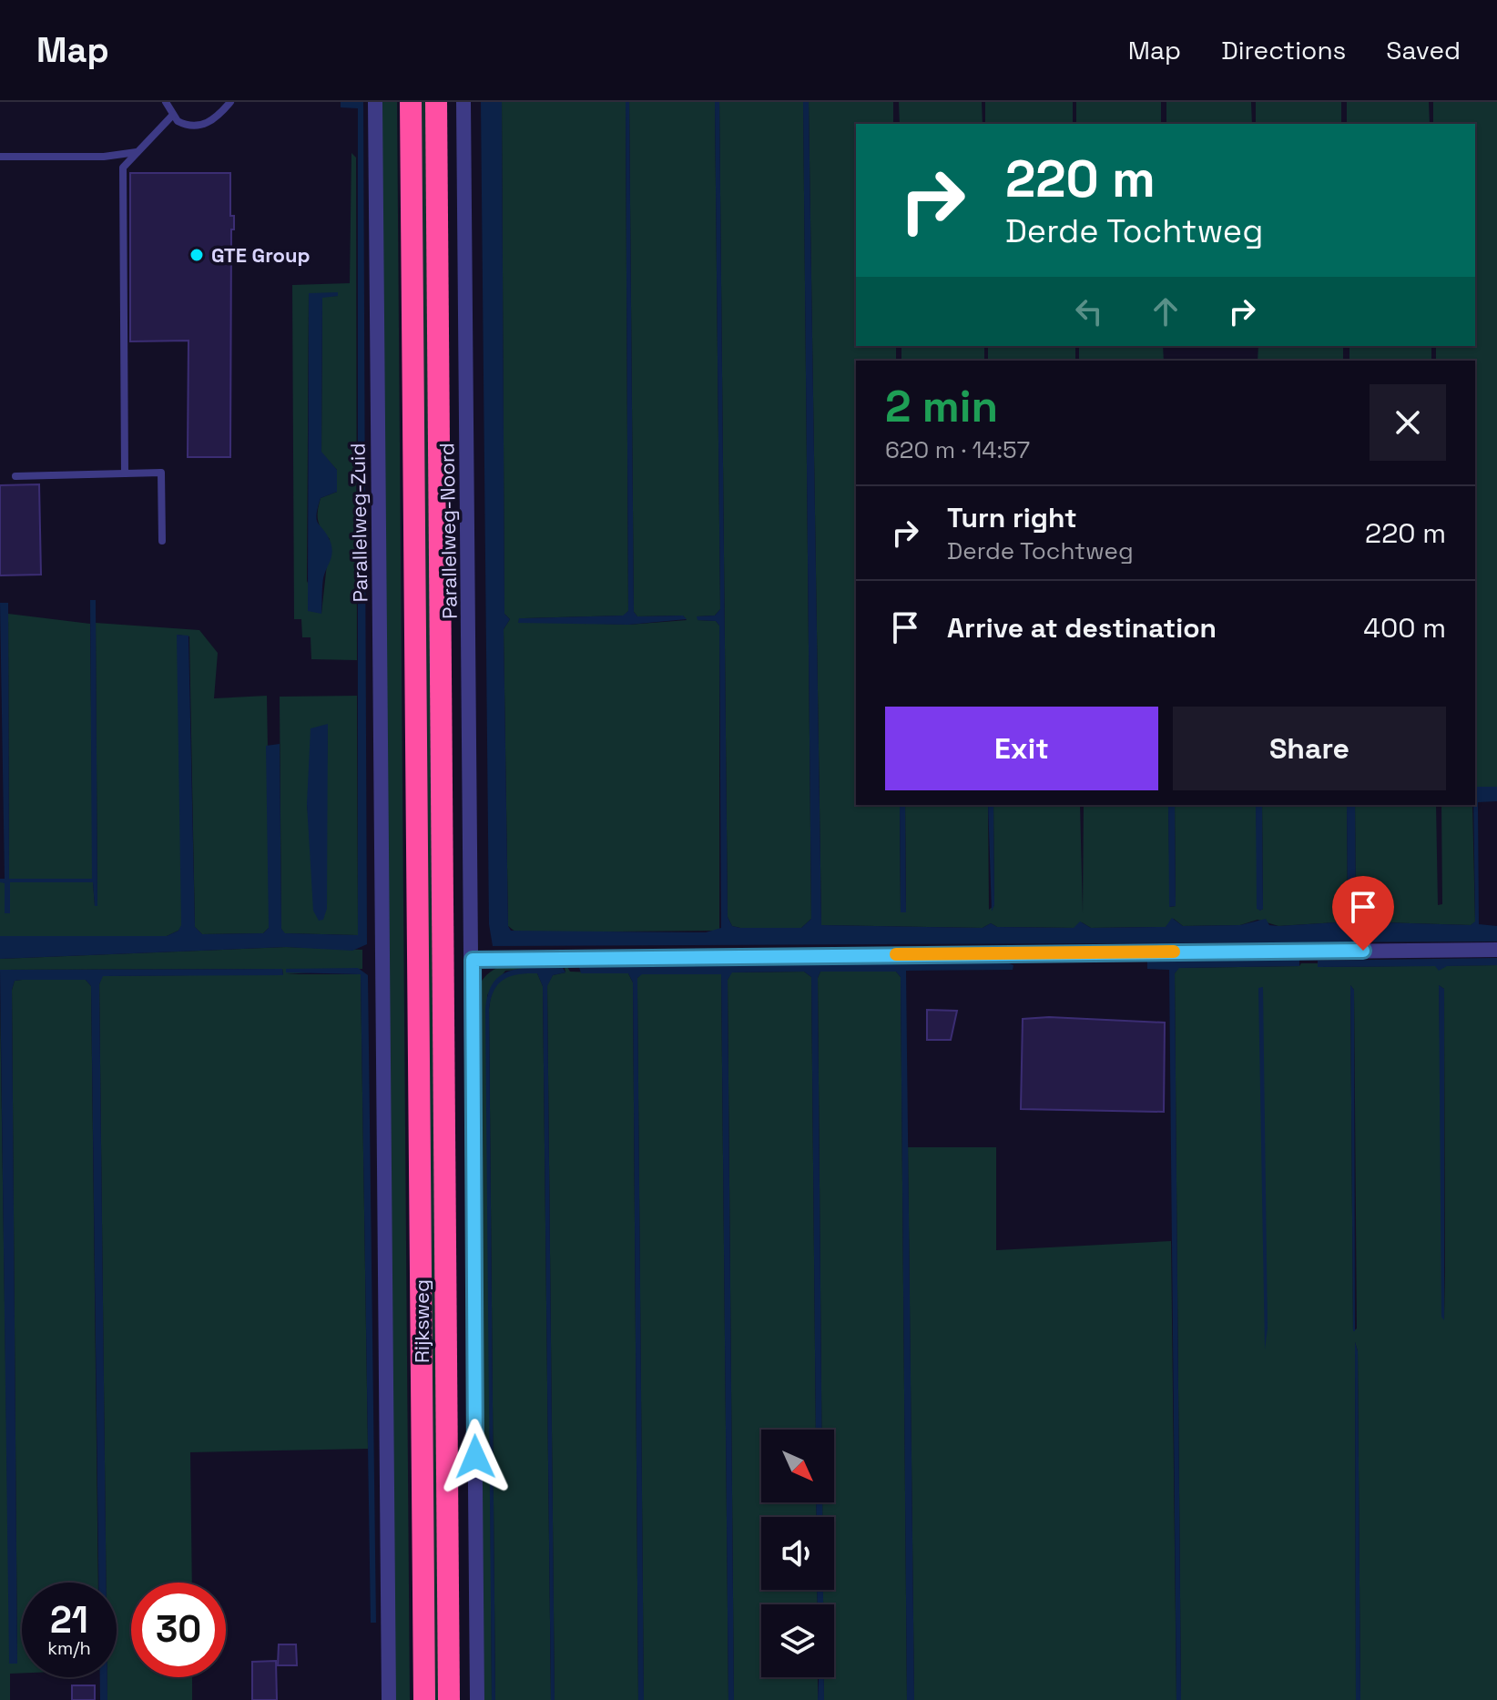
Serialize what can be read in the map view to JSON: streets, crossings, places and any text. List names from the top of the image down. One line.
{"streets":{"highway":["Rijksweg"],"street":["Parallelweg-Zuid","Parallelweg-Noord"]},"crossings":[["Parallelweg-Zuid","Rijksweg"]],"places":["GTE Group"],"north":"bottom right","page":{"header":"Map","nav":["Map","Directions","Saved"],"turn":["220 m","Derde Tochtweg"],"heading":["2 min","620 m · 14:57"],"list":[{"name":"Turn right","note":"Derde Tochtweg","value":"220 m"},{"name":"Arrive at destination","value":"400 m"}],"buttons":["Exit","Share"],"speed":"21 km/h","limit":"30"}}
